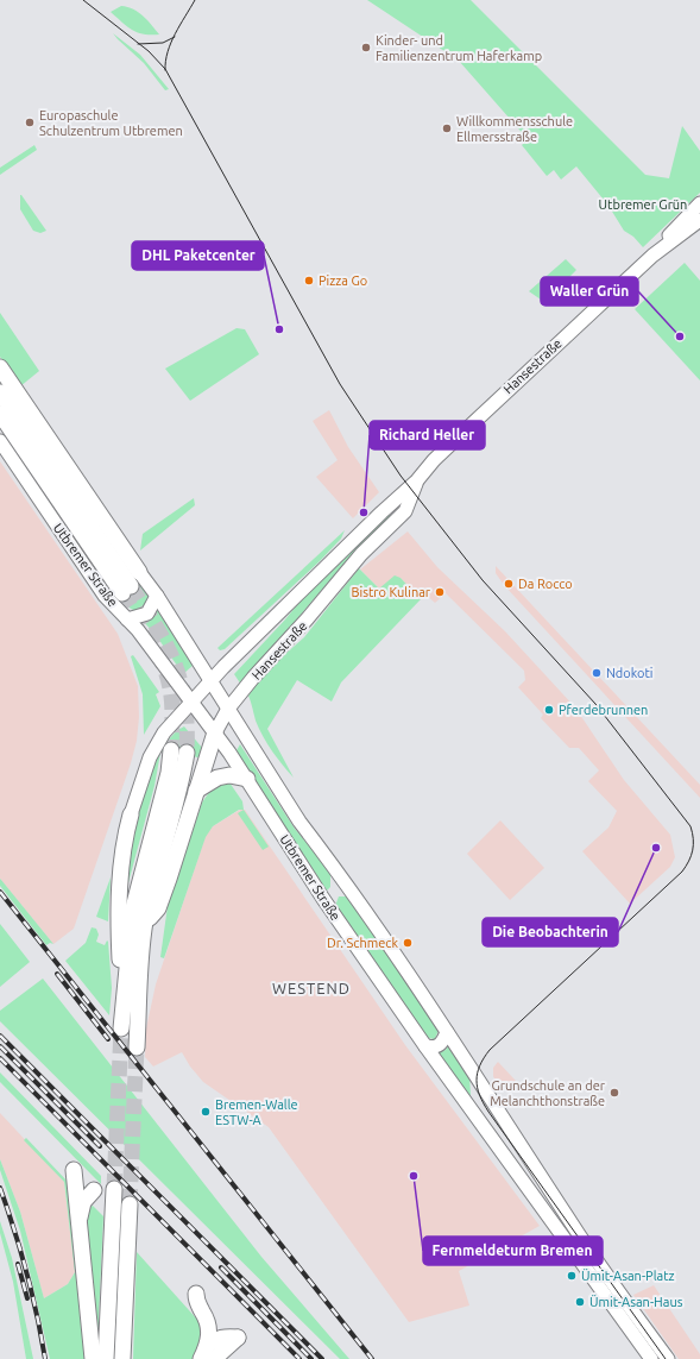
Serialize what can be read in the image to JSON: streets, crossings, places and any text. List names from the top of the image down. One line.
{"streets":{"highway":["Utbremer Straße"],"main road":["Hansestraße"]},"crossings":[["Hansestraße","Utbremer Straße"]],"districts":["WESTEND"],"parks":["Utbremer Grün"],"places":["Kinder- und Familienzentrum Haferkamp","Europaschule Schulzentrum Utbremen","Willkommensschule Ellmersstraße","Pizza Go","DHL Paketcenter","Waller Grün","Richard Heller","Da Rocco","Bistro Kulinar","Ndokoti","Pferdebrunnen","Die Beobachterin","Dr. Schmeck","Grundschule an der Melanchthonstraße","Bremen-Walle ESTW-A","Fernmeldeturm Bremen","Ümit-Asan-Platz","Ümit-Asan-Haus"]}
